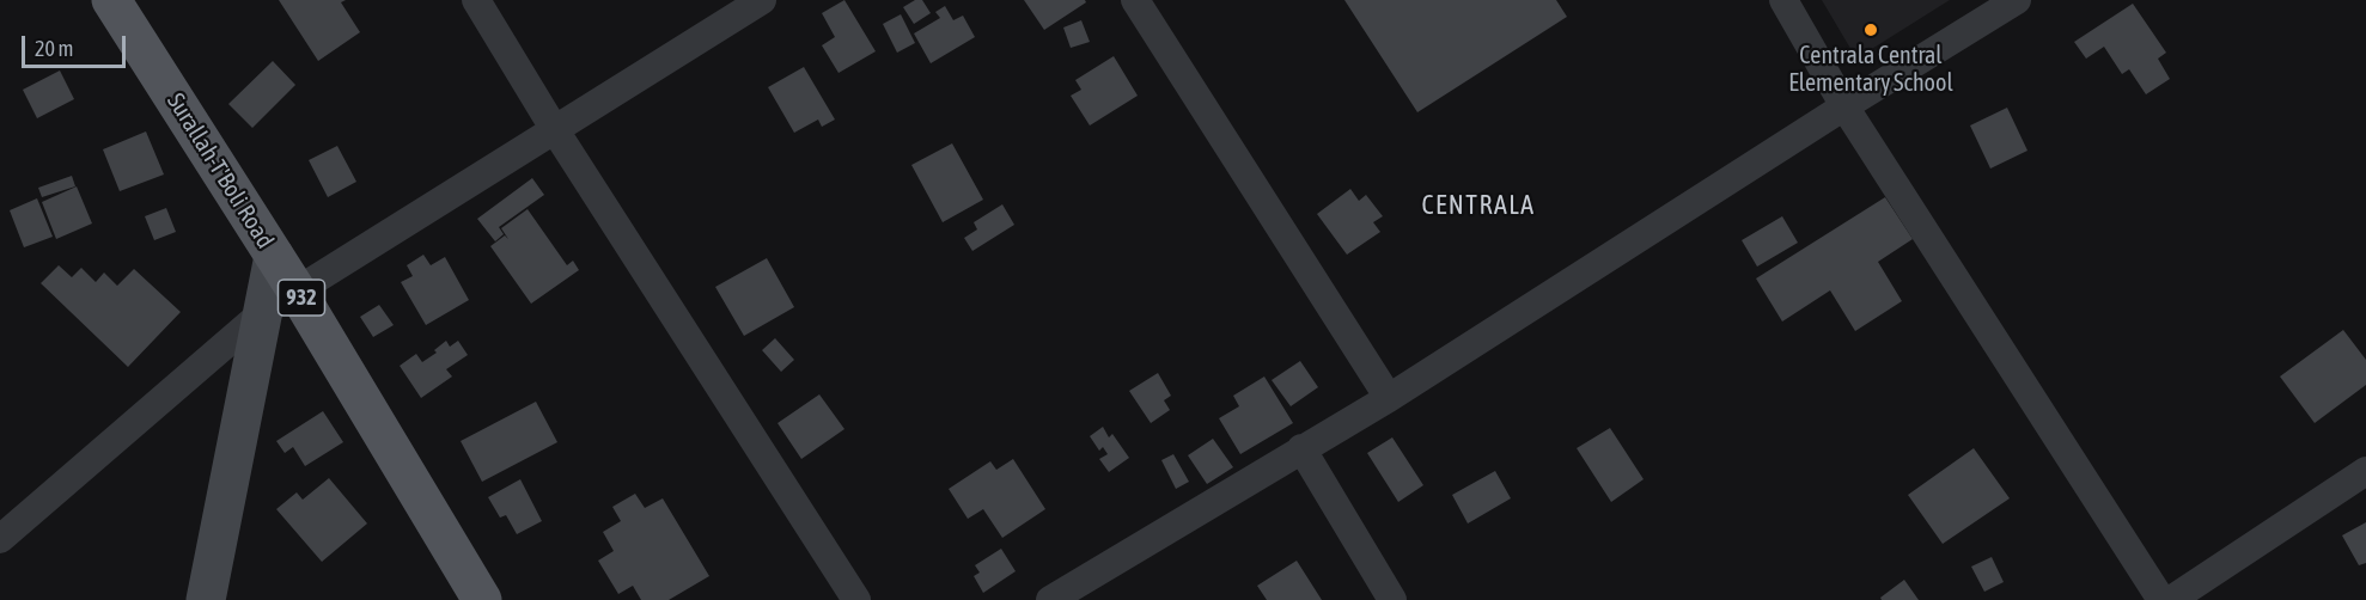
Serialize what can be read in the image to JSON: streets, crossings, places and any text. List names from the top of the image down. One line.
{"streets":{"main road":["Surallah-T'Boli Road","932"]},"districts":["CENTRALA"],"places":["Centrala Central Elementary School"],"scale_bar":"20 m"}
